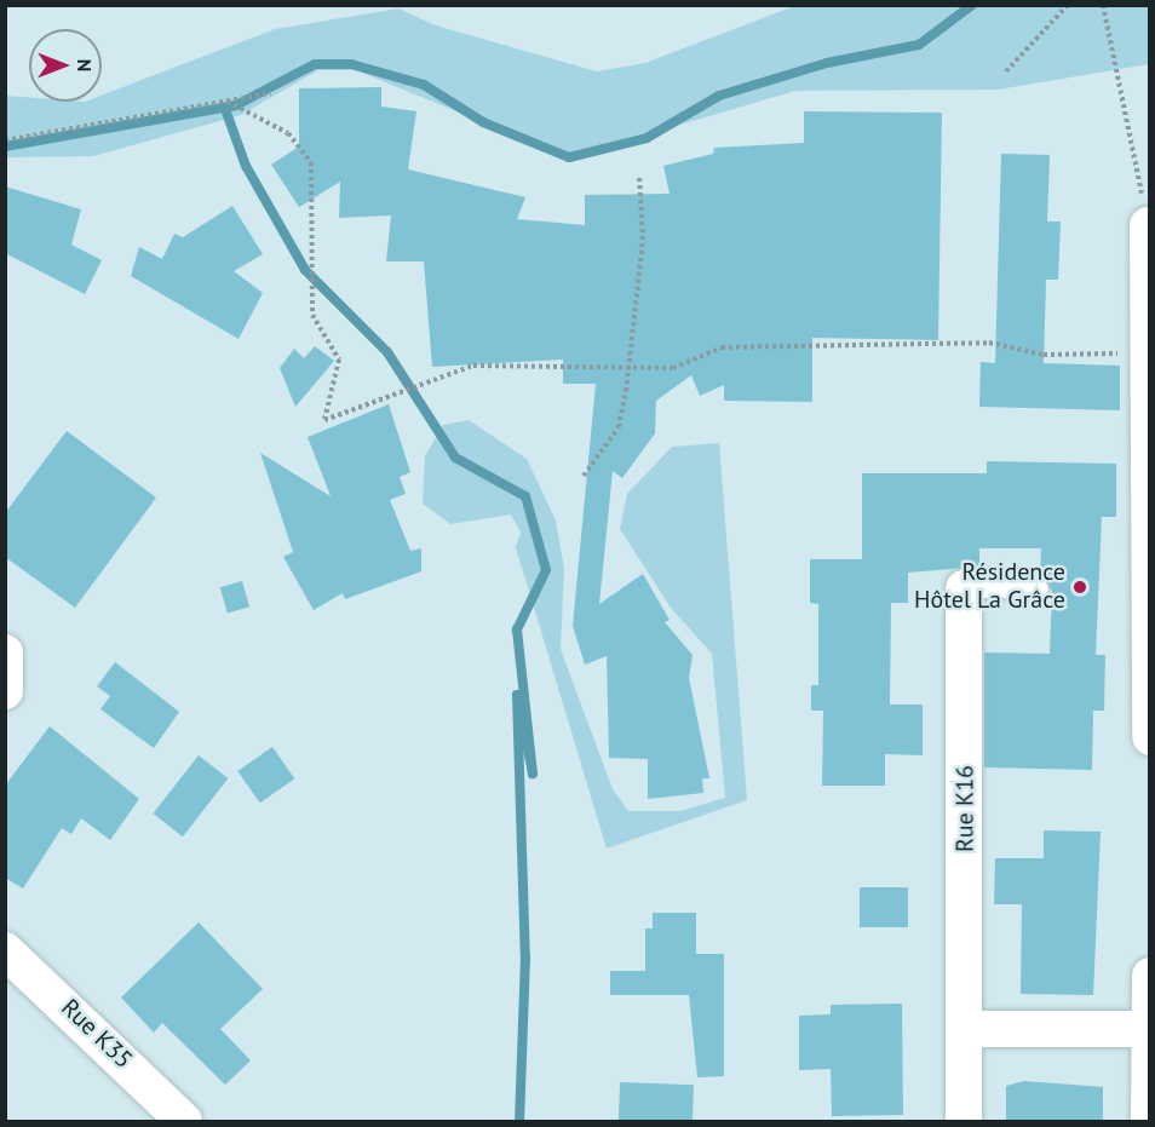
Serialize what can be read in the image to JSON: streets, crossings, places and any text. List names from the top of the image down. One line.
{"streets":{"street":["Rue K16","Rue K35"]},"places":["Résidence Hôtel La Grâce"],"north":"right"}
